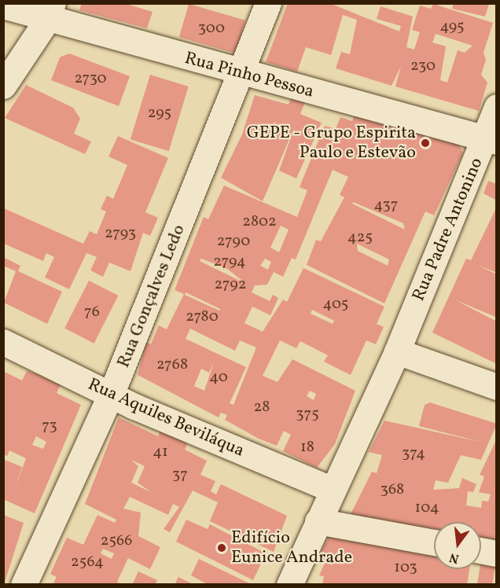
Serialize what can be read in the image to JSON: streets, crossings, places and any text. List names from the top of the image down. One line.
{"streets":{"street":["Rua Pinho Pessoa","Rua Padre Antonino","Rua Gonçalves Ledo","Rua Aquiles Beviláqua"]},"crossings":[["Rua Pinho Pessoa","Rua Padre Antonino"],["Rua Pinho Pessoa","Rua Gonçalves Ledo"],["Rua Padre Antonino","Rua Aquiles Beviláqua"],["Rua Gonçalves Ledo","Rua Aquiles Beviláqua"]],"places":["GEPE - Grupo Espirita Paulo e Estevão","Edifício Eunice Andrade"],"house_numbers":["495","300","230","2730","295","437","2802","2793","425","2790","2794","2792","405","76","2780","2768","40","28","375","73","18","41","374","37","368","104","2566","2564","103"],"north":"bottom"}
